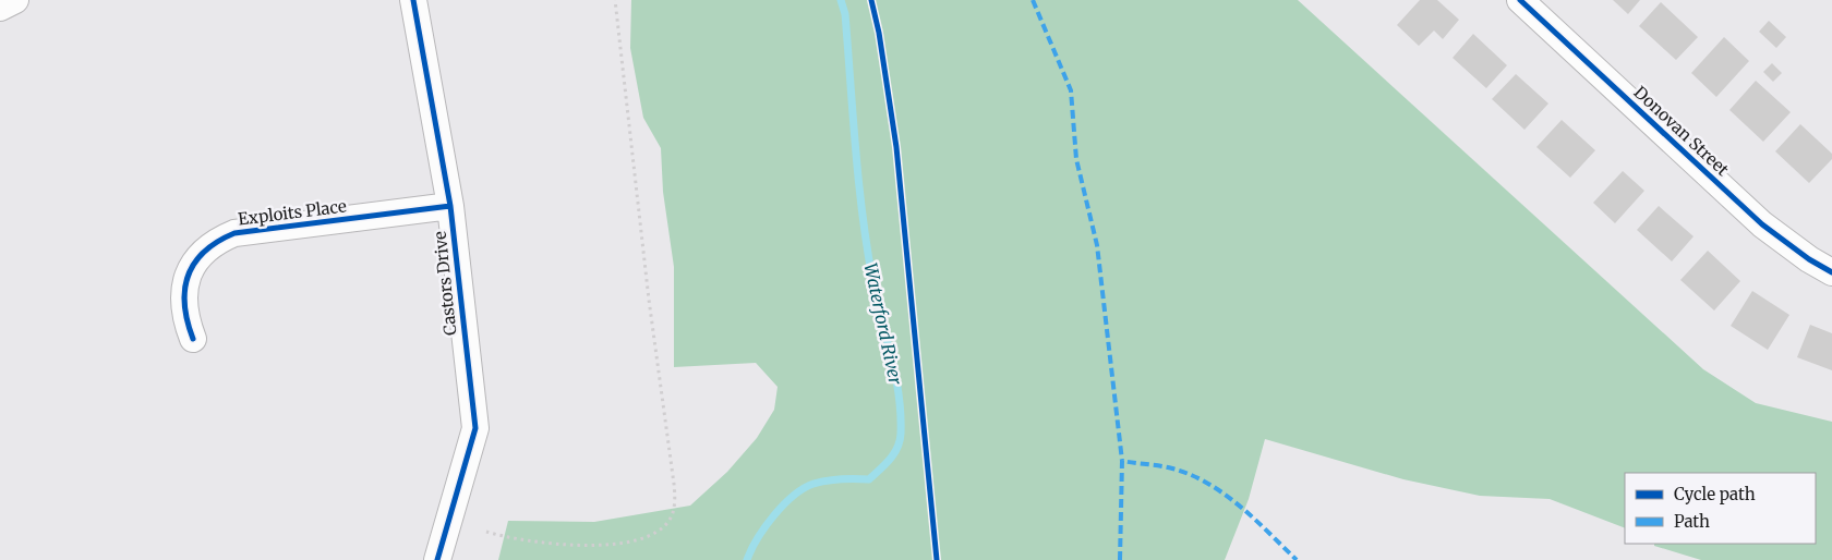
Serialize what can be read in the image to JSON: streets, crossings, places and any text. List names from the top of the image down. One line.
{"streets":{"street":["Donovan Street","Exploits Place","Castors Drive"]},"crossings":[["Exploits Place","Castors Drive"]],"water":["Waterford River"],"legend":["Cycle path","Path"]}
